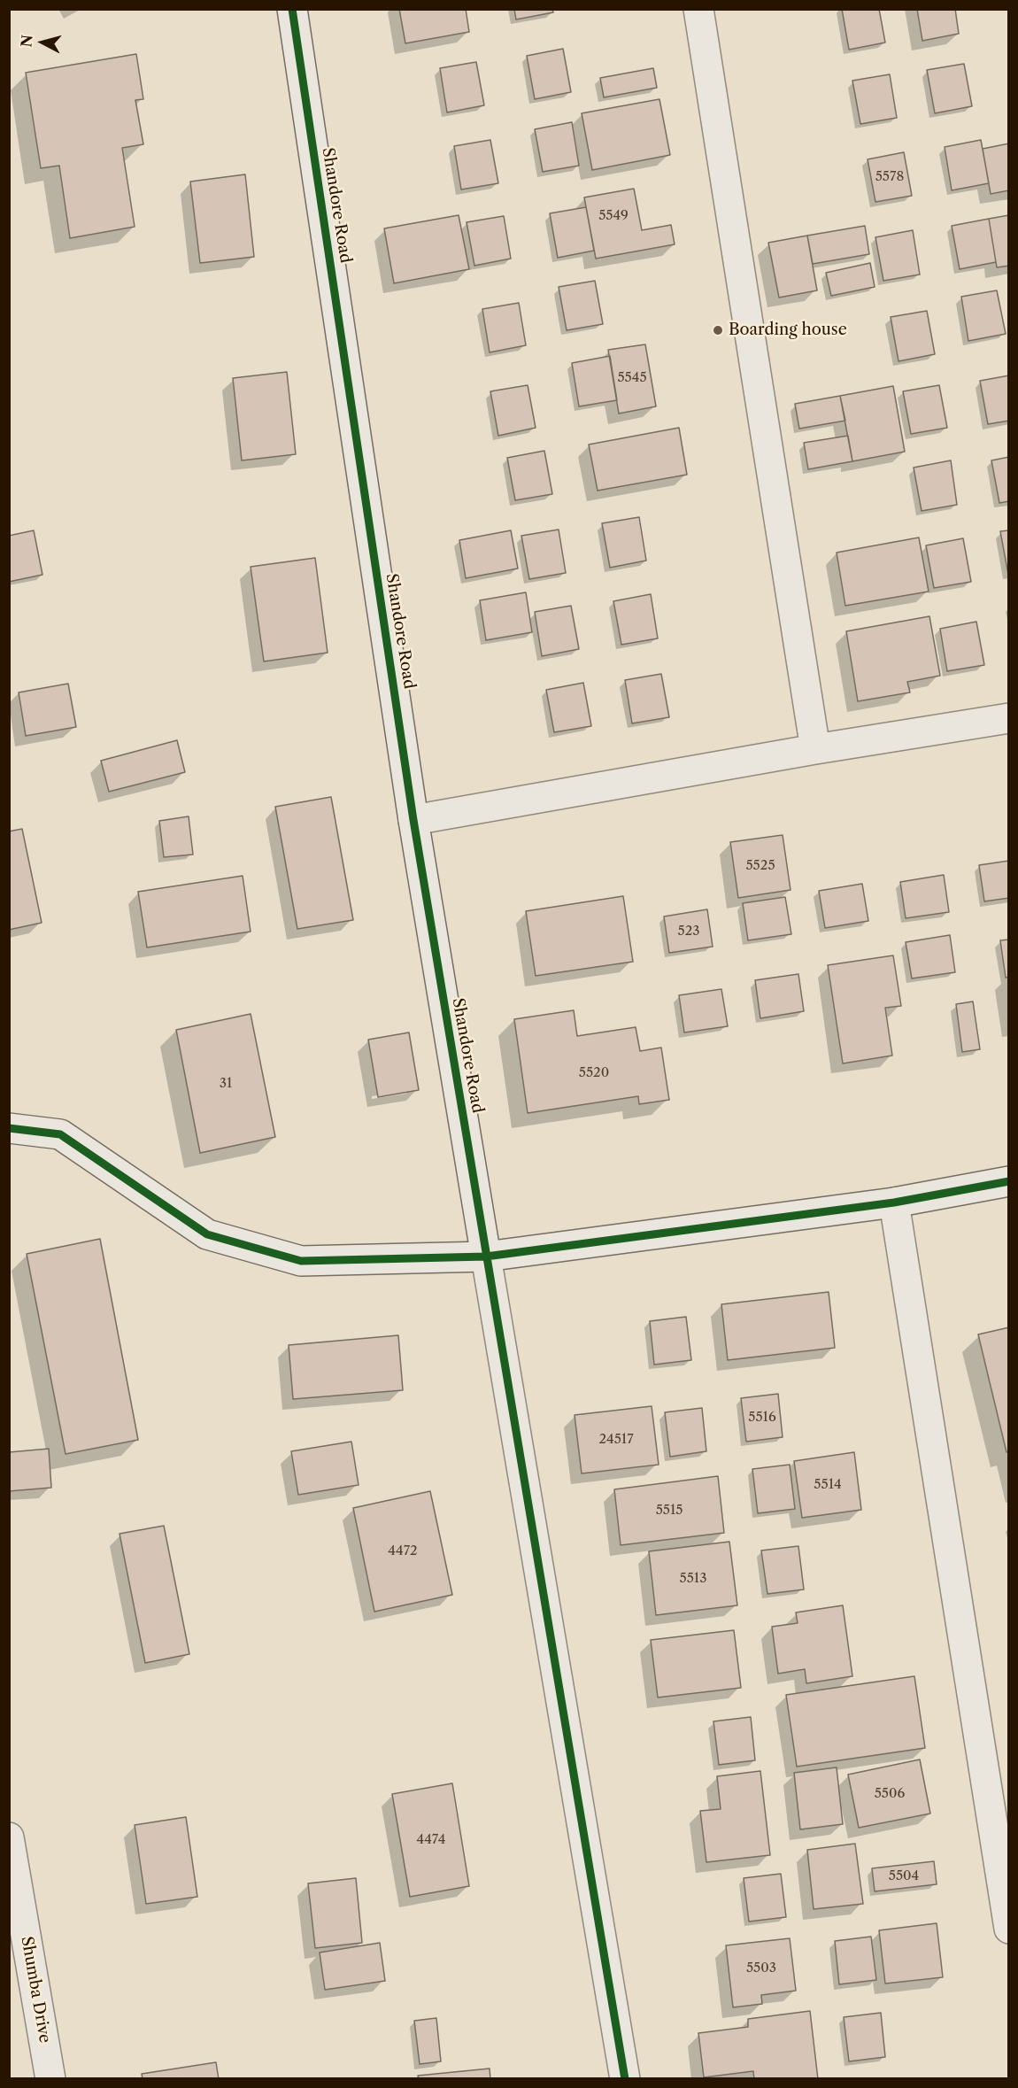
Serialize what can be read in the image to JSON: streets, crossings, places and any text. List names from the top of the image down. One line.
{"streets":{"street":["Shandore Road","Shumba Drive"]},"places":["Boarding house"],"house_numbers":["5578","5549","5545","5525","523","5520","31","5516","24517","5514","5515","4472","5513","5506","4474","5504","5503"],"north":"left"}
